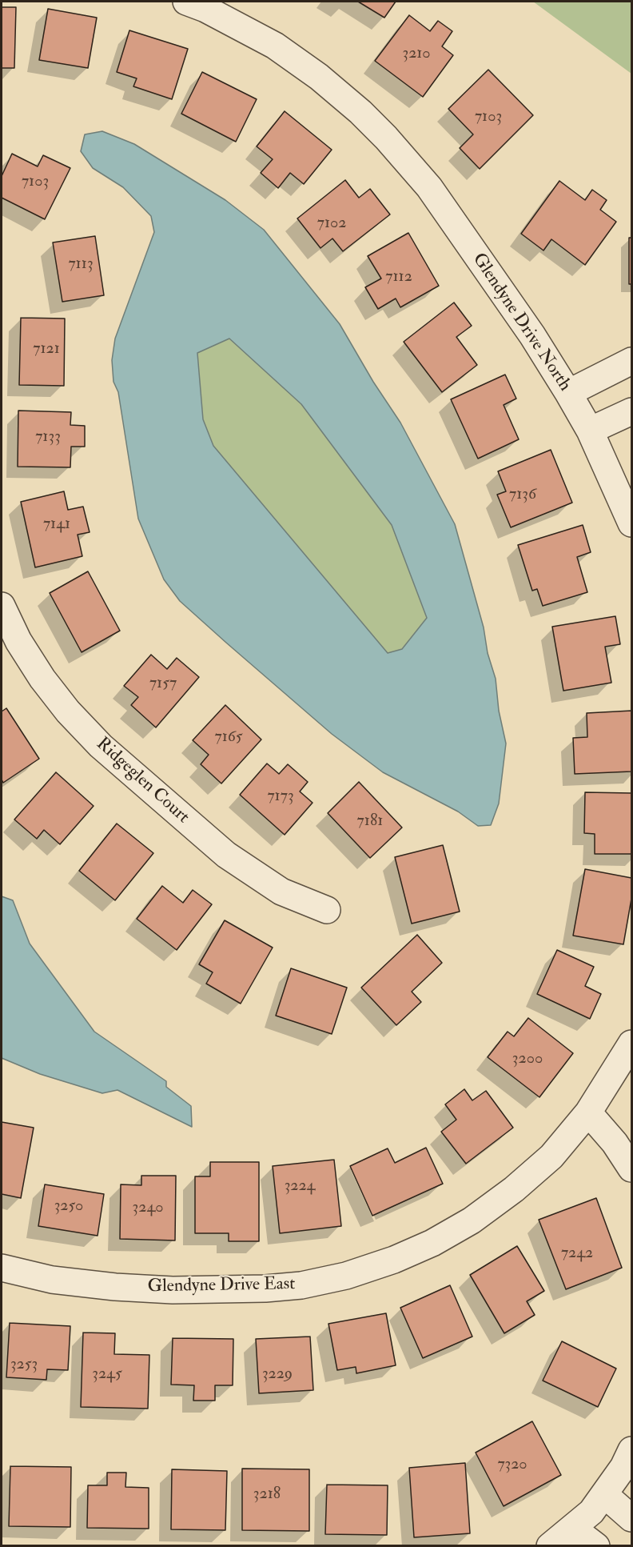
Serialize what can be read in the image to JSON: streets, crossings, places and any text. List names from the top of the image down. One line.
{"streets":{"street":["Glendyne Drive North","Ridgeglen Court","Glendyne Drive East"]},"house_numbers":["3210","7103","7103","7102","7113","7112","7121","7133","7136","7141","7157","7165","7173","7181","3200","3224","3250","3240","7242","3253","3245","3229","7320","3218"]}
